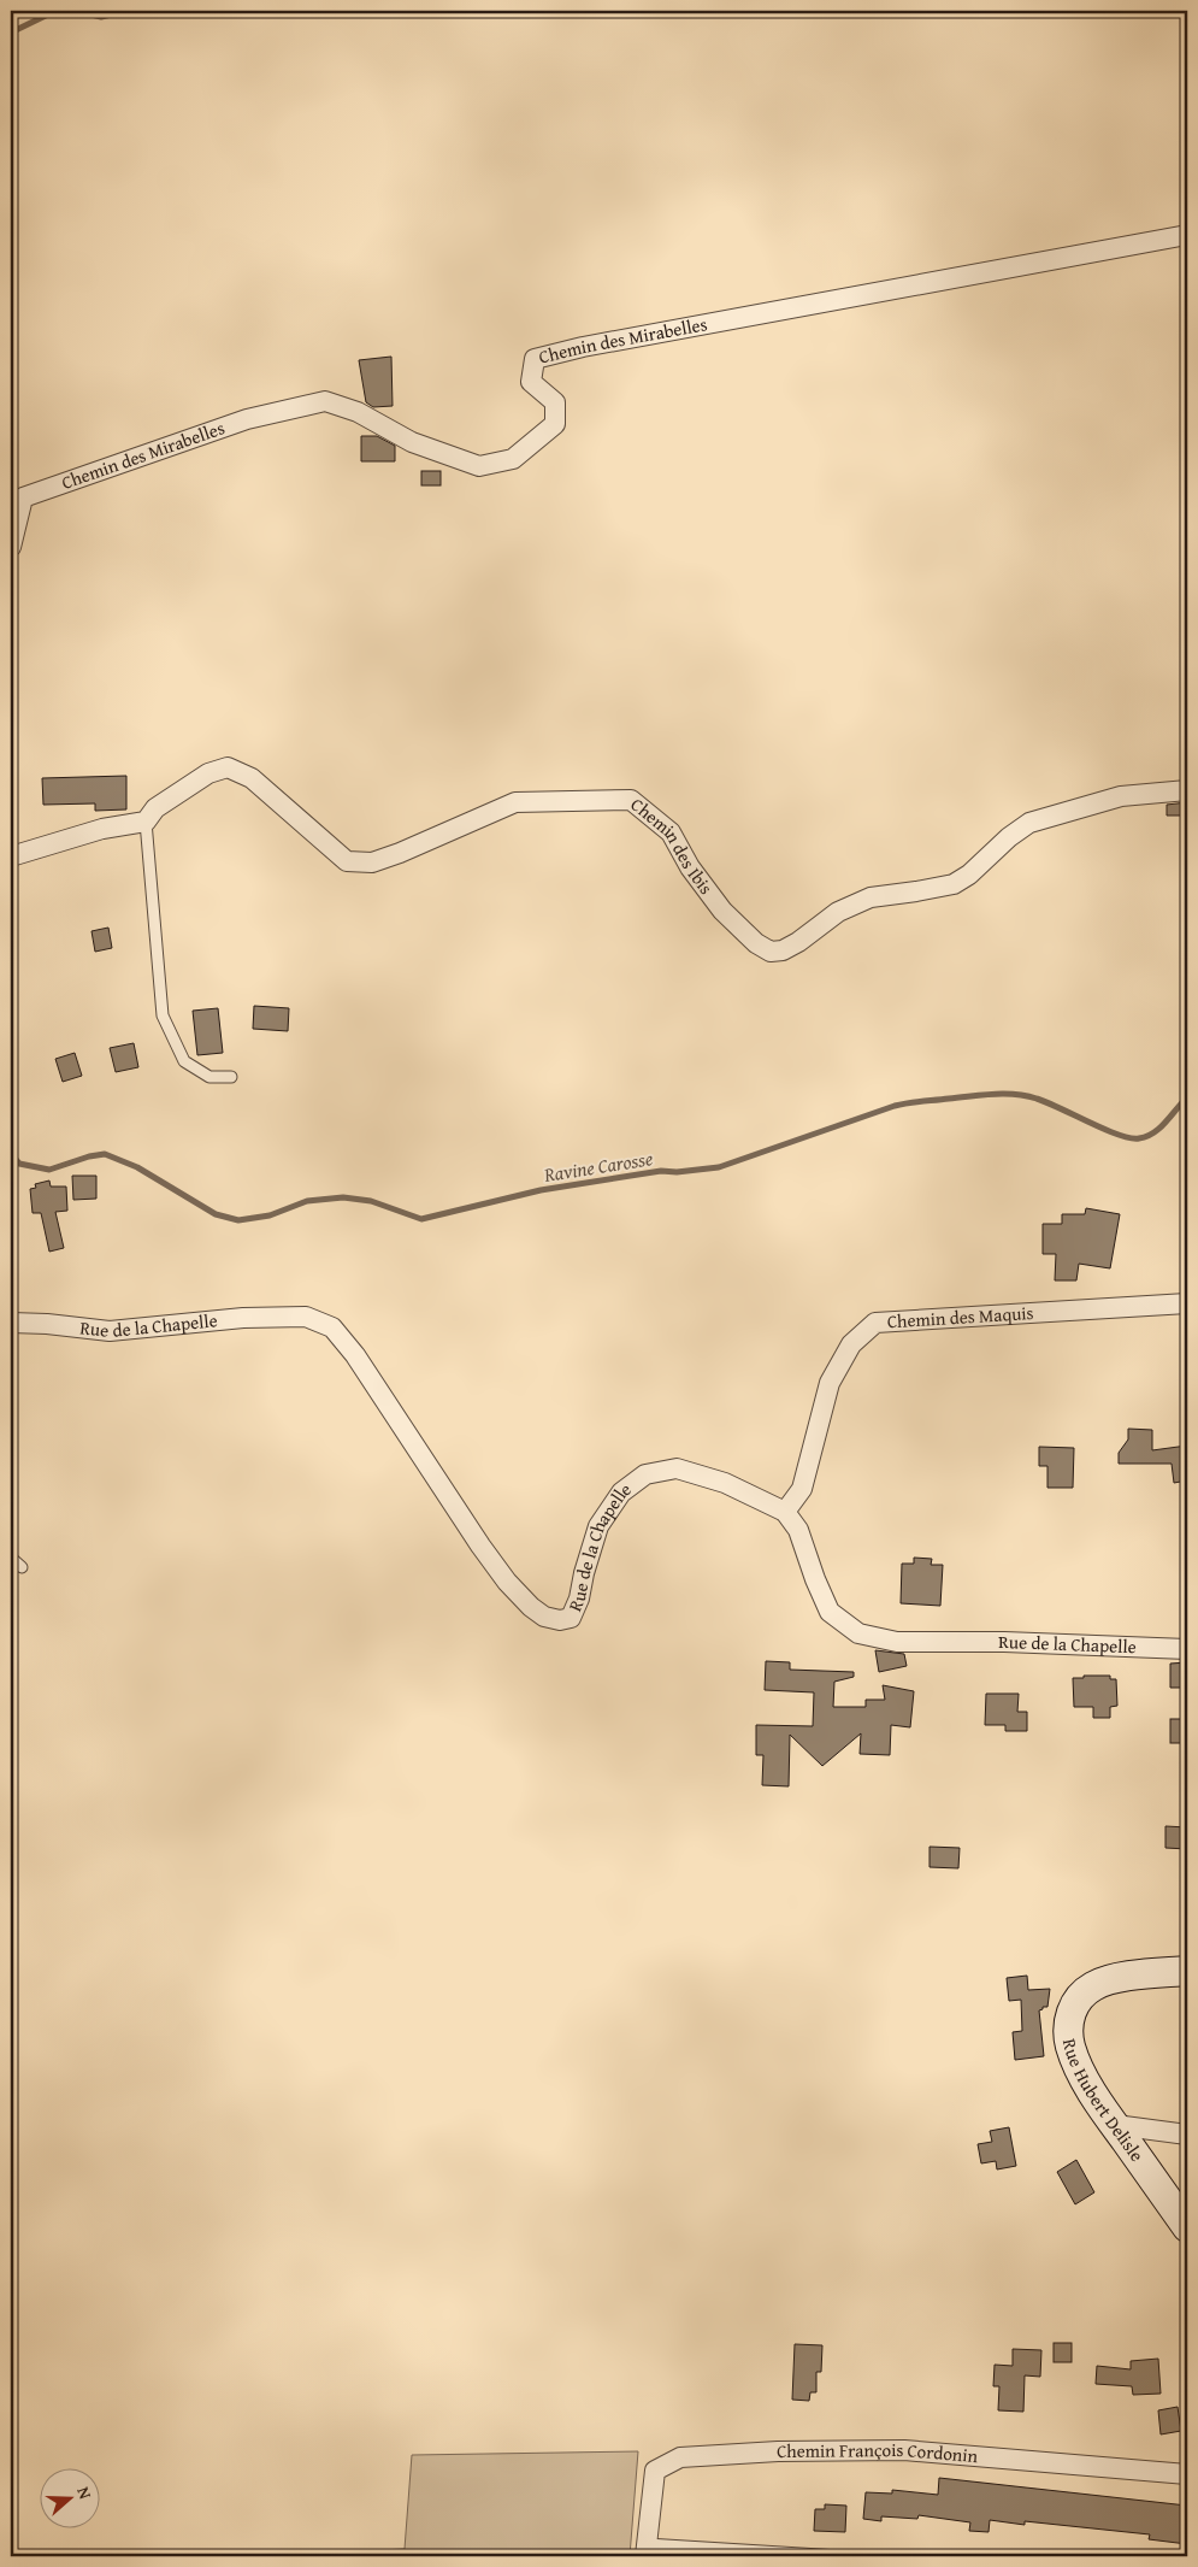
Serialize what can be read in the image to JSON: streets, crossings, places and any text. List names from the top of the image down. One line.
{"streets":{"main road":["Rue Hubert Delisle"],"street":["Chemin des Mirabelles","Chemin des Ibis","Chemin des Maquis","Rue de la Chapelle","Chemin François Cordonin"]},"crossings":[["Chemin des Maquis","Rue de la Chapelle"]],"water":["Ravine Carosse"],"north":"right"}
